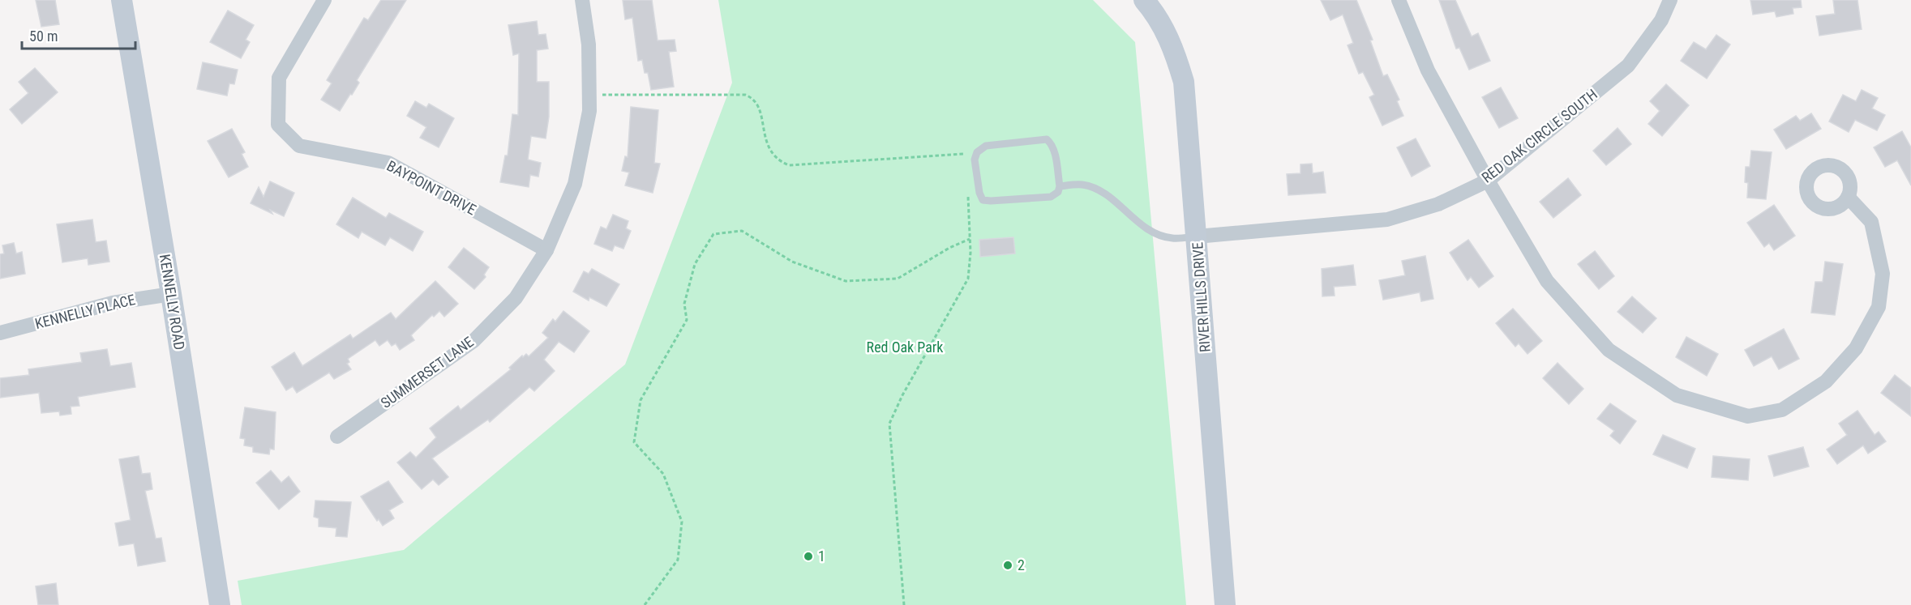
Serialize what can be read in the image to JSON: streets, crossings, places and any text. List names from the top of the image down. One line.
{"streets":{"street":["RED OAK CIRCLE SOUTH","BAYPOINT DRIVE","RIVER HILLS DRIVE","KENNELLY ROAD","KENNELLY PLACE","SUMMERSET LANE"]},"crossings":[["RED OAK CIRCLE SOUTH","RIVER HILLS DRIVE"],["BAYPOINT DRIVE","SUMMERSET LANE"],["KENNELLY ROAD","KENNELLY PLACE"]],"parks":["Red Oak Park"],"places":["1","2"],"scale_bar":"50 m"}
